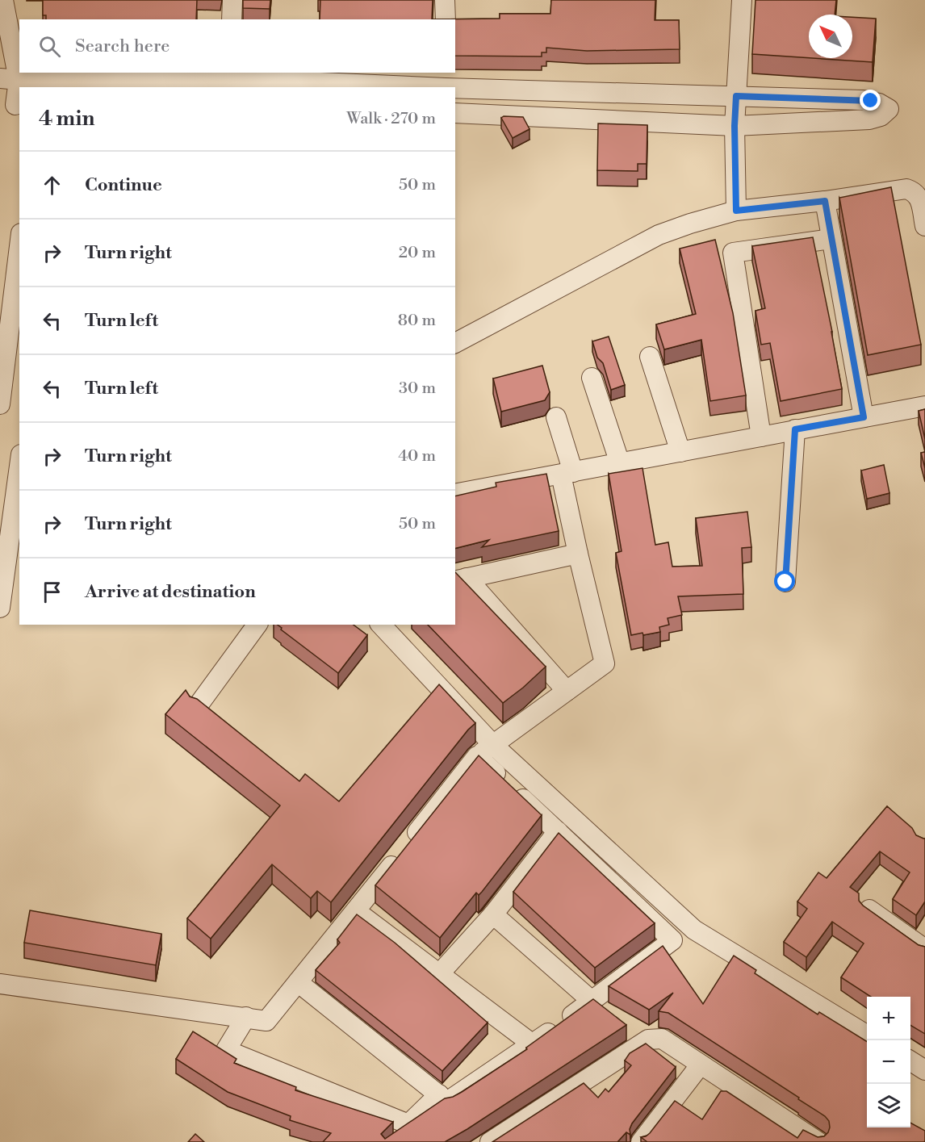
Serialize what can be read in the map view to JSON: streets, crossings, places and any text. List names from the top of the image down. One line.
{"north":"top left","page":{"search":"Search here","heading":["4 min","Walk · 270 m"],"list":[["Continue","50 m"],["Turn right","20 m"],["Turn left","80 m"],["Turn left","30 m"],["Turn right","40 m"],["Turn right","50 m"],"Arrive at destination"],"map_buttons":["+","−"]}}
